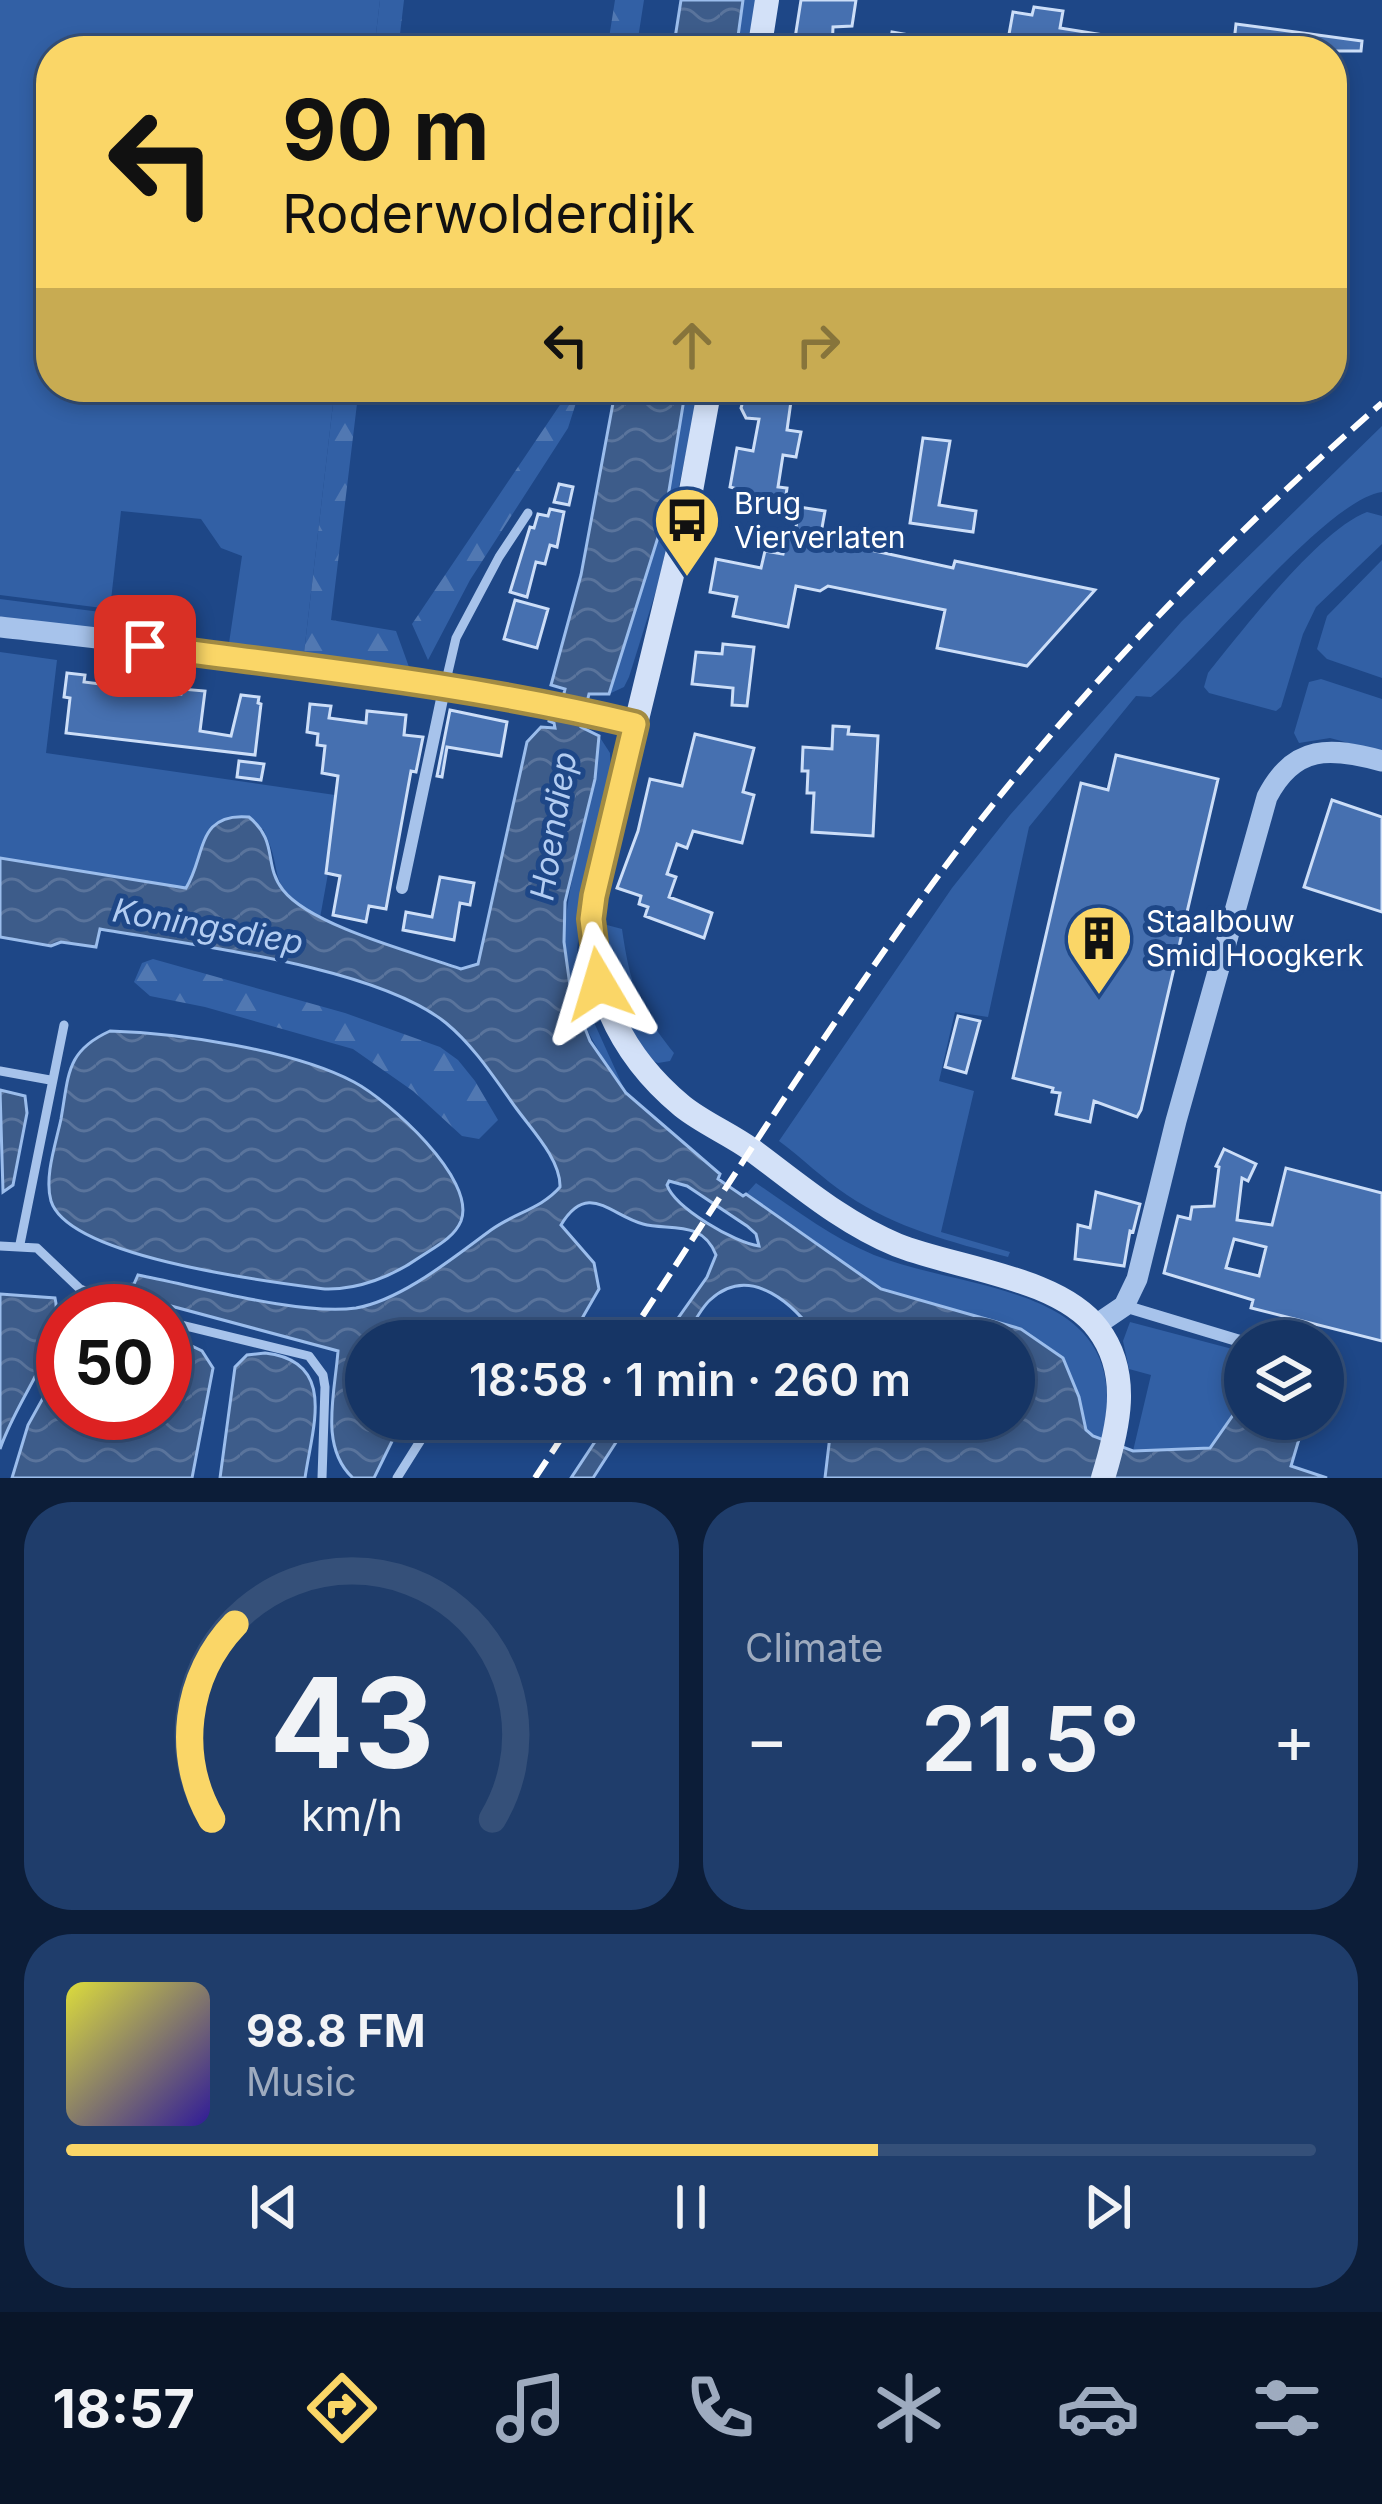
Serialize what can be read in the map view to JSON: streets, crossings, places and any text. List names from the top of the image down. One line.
{"water":["Hoendiep","Koningsdiep"],"places":{"bus stop":["Brug Vierverlaten"],"building":["Staalbouw Smid Hoogkerk"]},"page":{"turn":["90 m","Roderwolderdijk"],"limit":"50","trip":"18:58 · 1 min · 260 m","tile":"Climate","heat":["−","21.5°","+"],"song":["98.8 FM","Music"],"tabs":"18:57","gauge":["43","km/h"]}}
